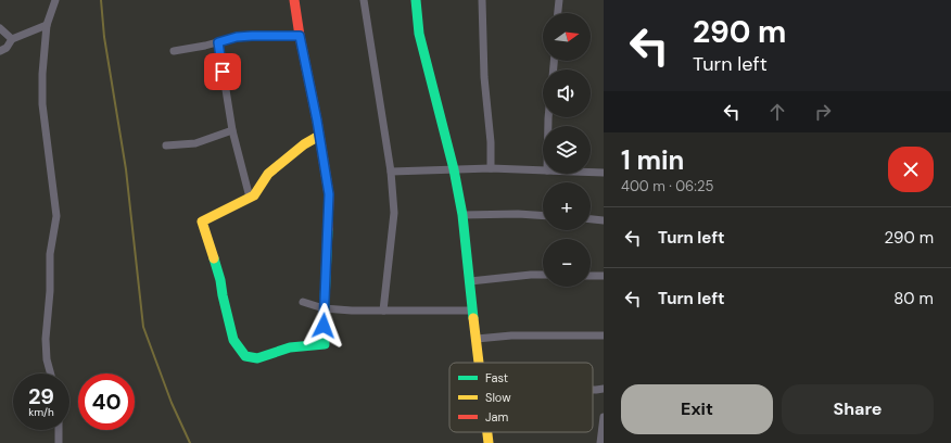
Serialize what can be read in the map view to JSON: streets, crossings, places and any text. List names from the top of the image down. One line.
{"legend":["Fast","Slow","Jam"],"north":"right","page":{"turn":["290 m","Turn left"],"map_buttons":["+","−"],"heading":["1 min","400 m · 06:25"],"list":[{"name":"Turn left","value":"290 m"},{"name":"Turn left","value":"80 m"}],"speed":"29 km/h","limit":"40","buttons":["Exit","Share"]}}
